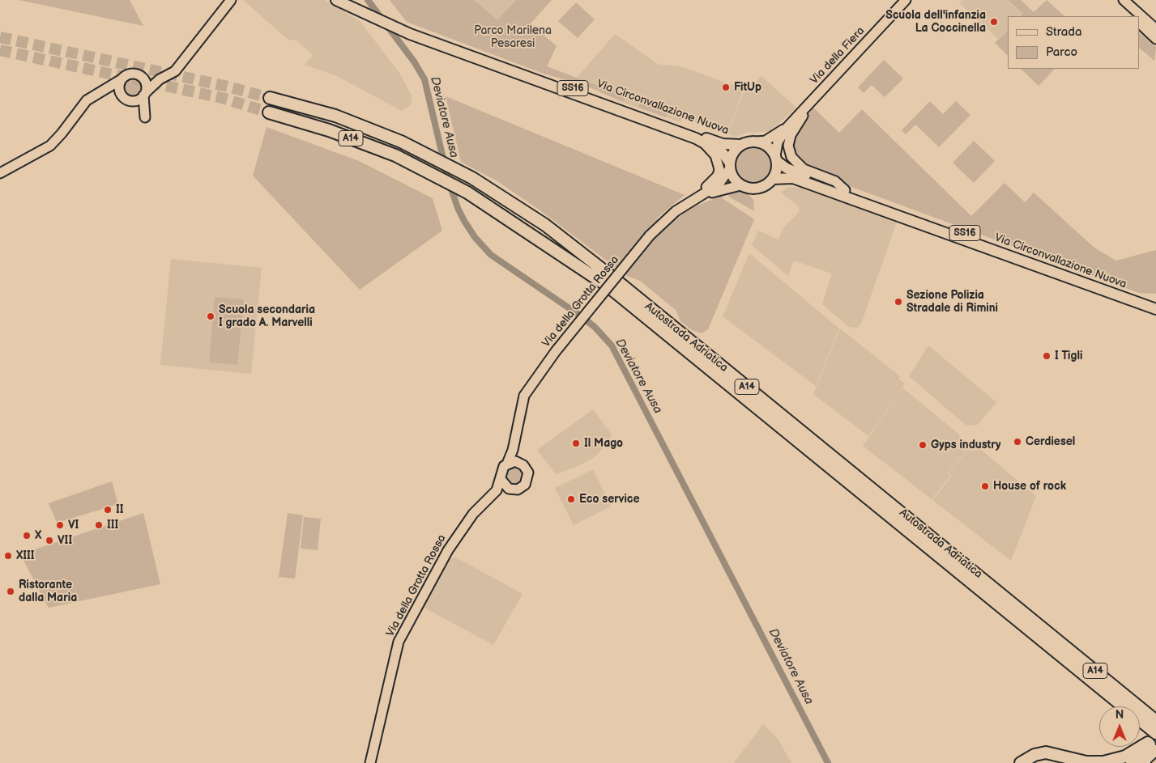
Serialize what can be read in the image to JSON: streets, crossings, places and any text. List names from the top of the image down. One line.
{"streets":{"highway":["A14","Autostrada Adriatica"],"main road":["SS16","Via Circonvallazione Nuova"],"street":["Via della Fiera","Via della Grotta Rossa"]},"crossings":[["Via della Fiera","Via Circonvallazione Nuova"],["Via della Fiera","Via della Grotta Rossa"],["Via Circonvallazione Nuova","Via della Grotta Rossa"]],"water":["Deviatore Ausa"],"parks":["Parco Marilena Pesaresi"],"places":["Scuola dell'infanzia La Coccinella","FitUp","Sezione Polizia Stradale di Rimini","Scuola secondaria I grado A. Marvelli","I Tigli","Cerdiesel","Il Mago","Gyps industry","House of rock","Eco service","II","VI","III","X","VII","XIII","Ristorante dalla Maria"],"legend":["Strada","Parco"],"north":"top"}
